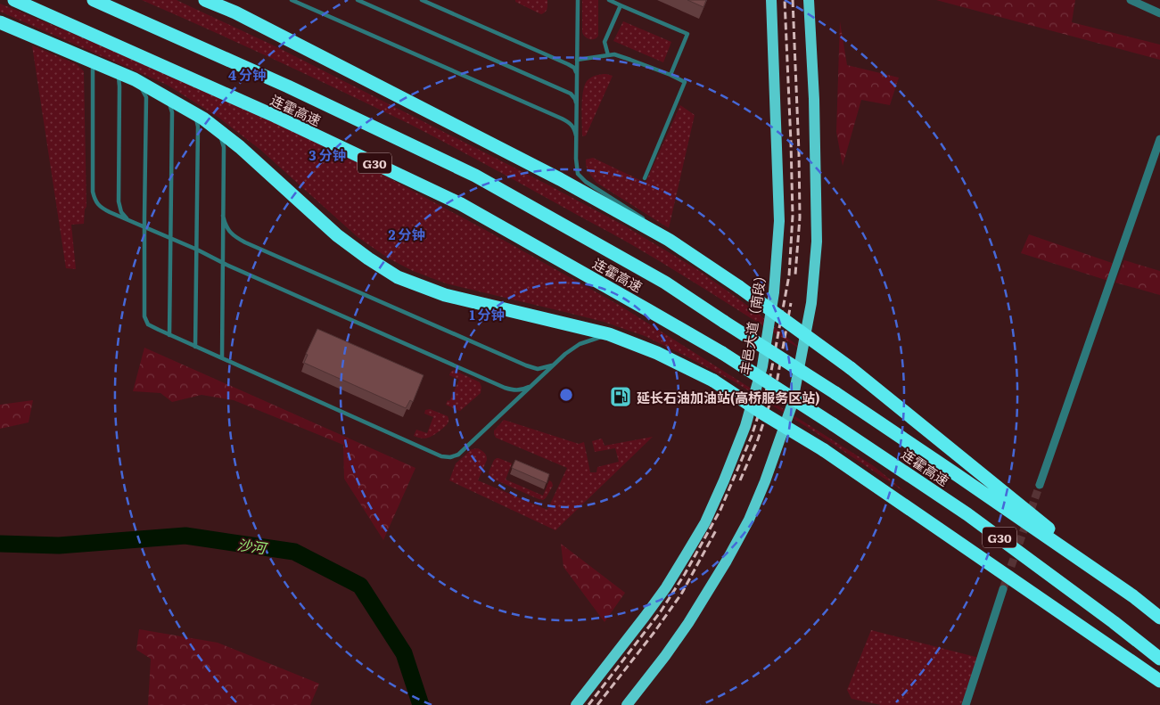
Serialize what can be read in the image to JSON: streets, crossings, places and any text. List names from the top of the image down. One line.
{"streets":{"highway":["连霍高速","G30"],"main road":["丰邑大道（南段）"]},"water":["沙河"],"places":{"fuel station":["延长石油加油站(高桥服务区站)"]},"rings":["4 分钟","3 分钟","2 分钟","1 分钟"]}
